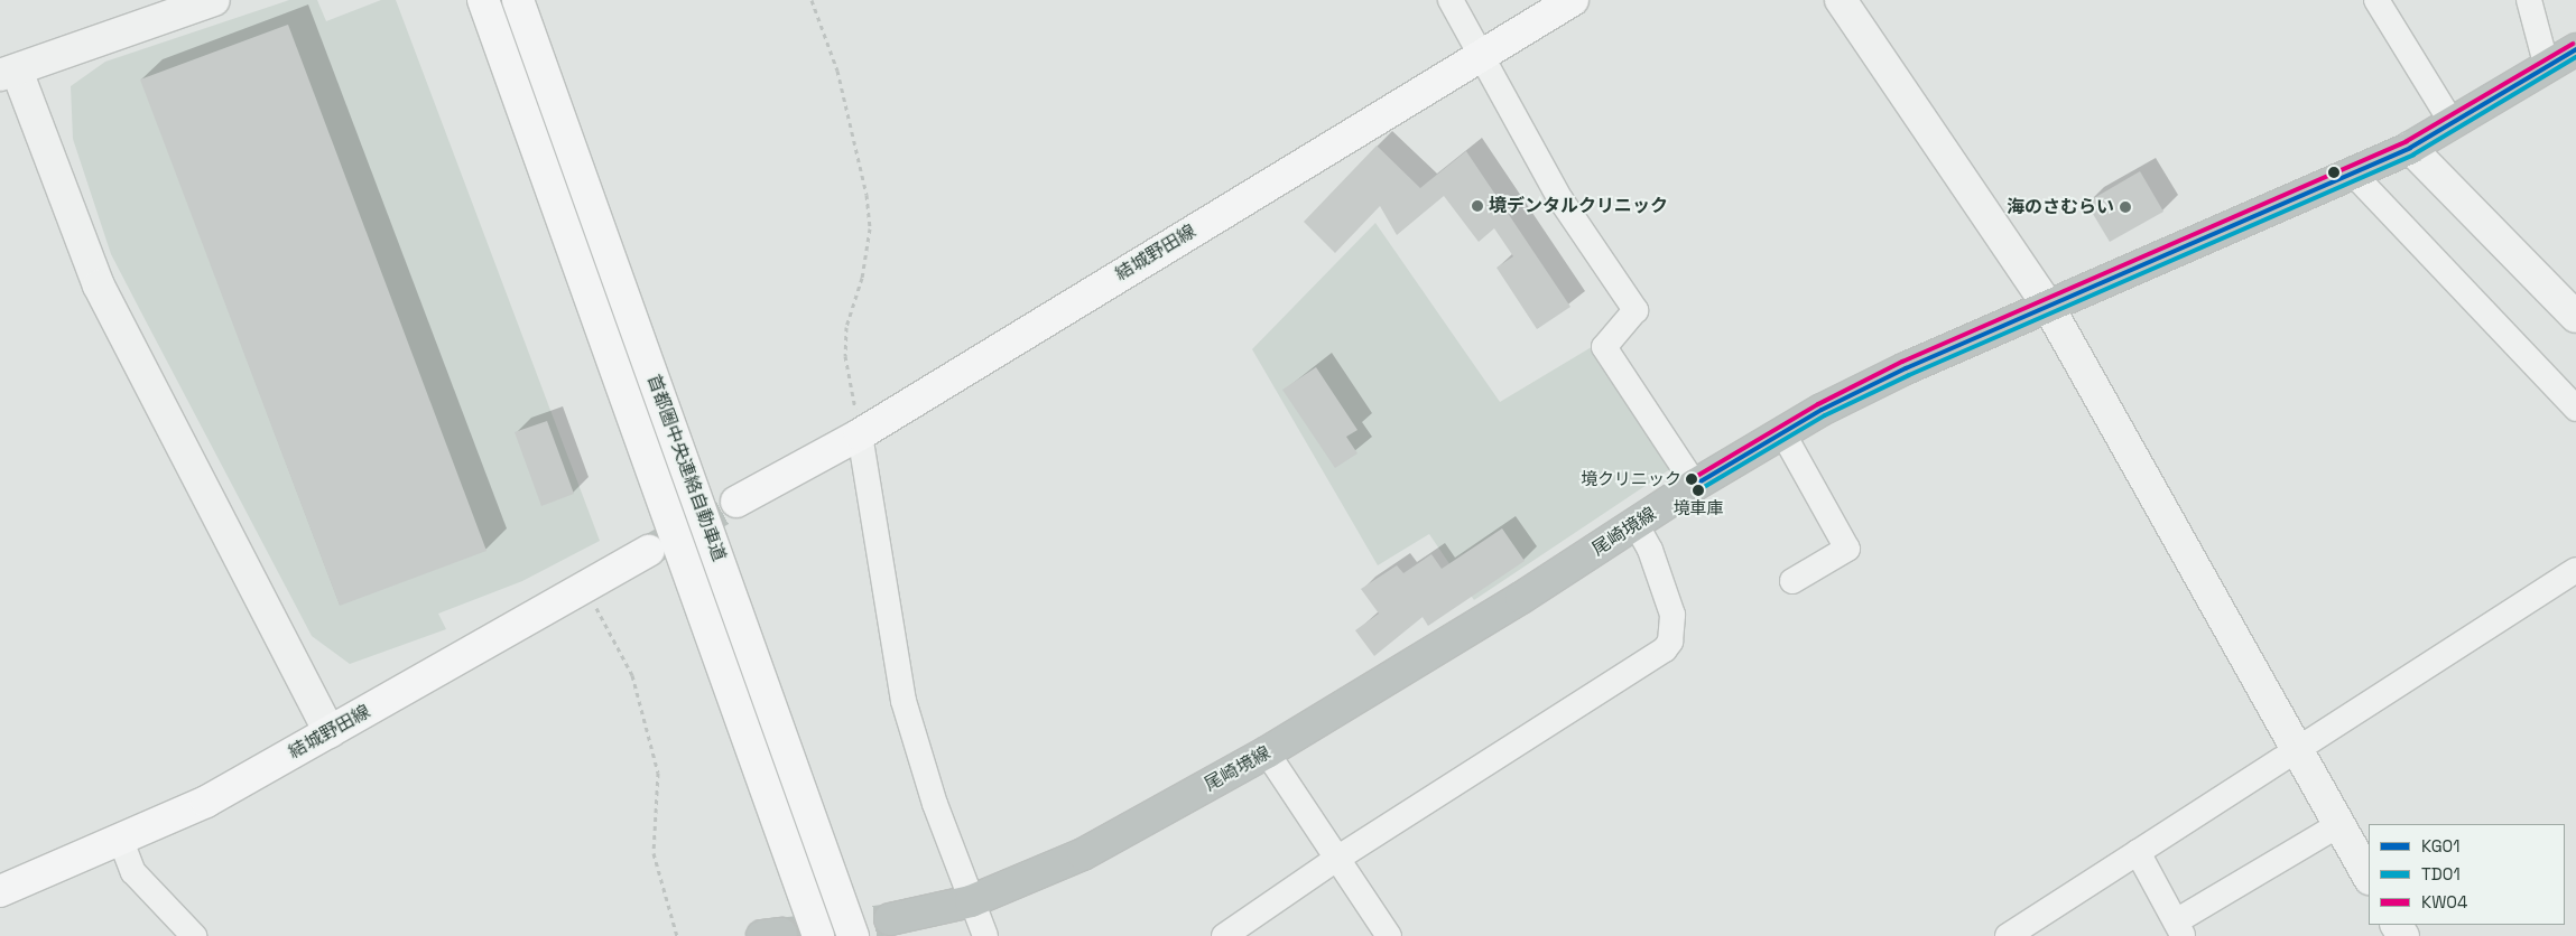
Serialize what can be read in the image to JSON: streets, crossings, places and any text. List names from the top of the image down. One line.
{"streets":{"main road":["結城野田線","首都圏中央連絡自動車道","尾崎境線"]},"places":["境デンタルクリニック","海のさむらい","境クリニック","境車庫"],"lines":["transit line KW04","transit line KG01","transit line TD01"],"legend":["KG01","TD01","KW04"]}
